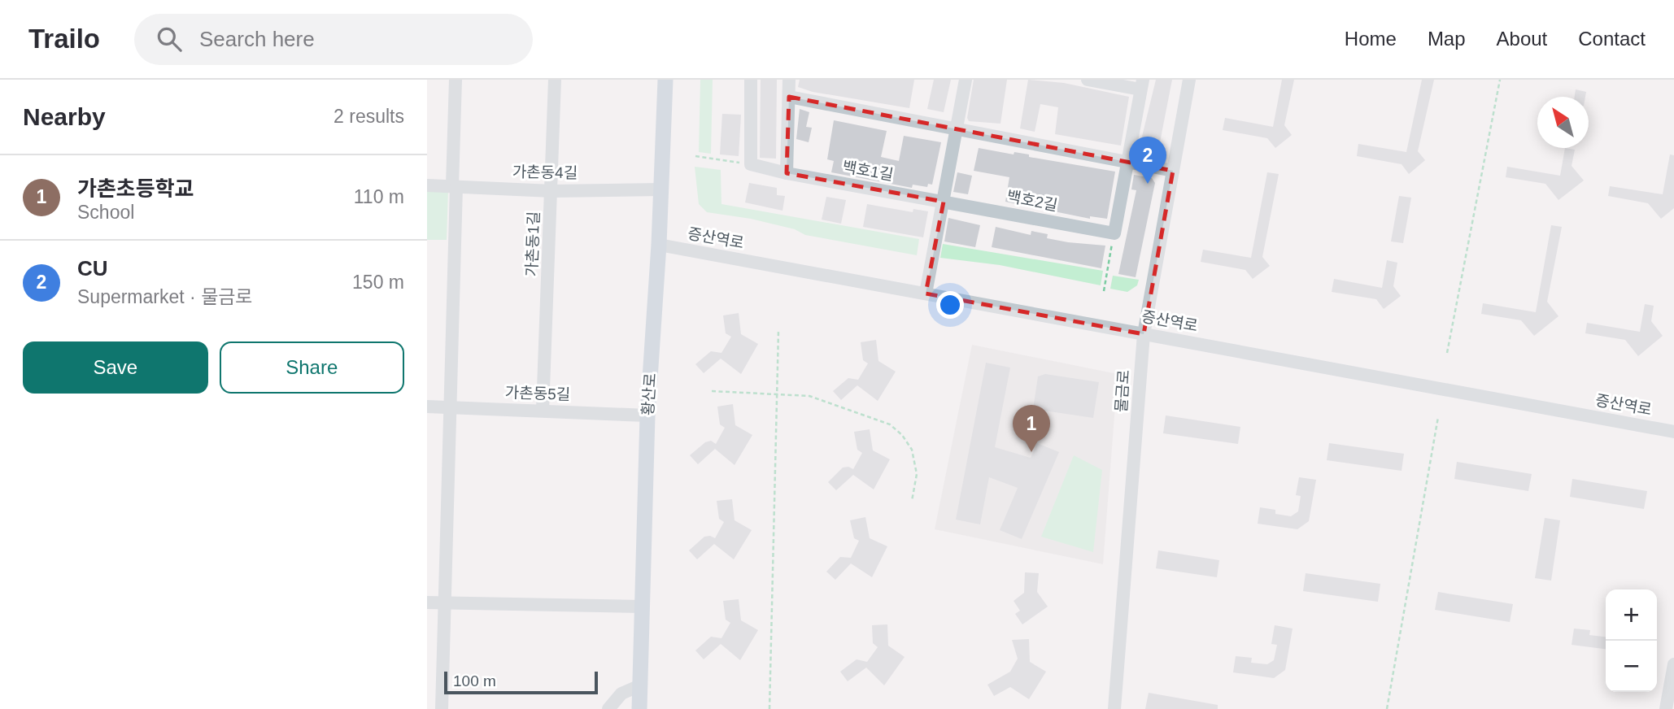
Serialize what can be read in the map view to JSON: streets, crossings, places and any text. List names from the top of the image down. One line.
{"streets":{"main road":["황산로"],"street":["백호1길","가촌동4길","백호2길","증산역로","가촌동1길","물금로","가촌동5길"]},"crossings":[["백호1길","백호2길"],["가촌동4길","가촌동1길"],["가촌동4길","황산로"],["증산역로","물금로"],["증산역로","황산로"],["가촌동1길","가촌동5길"],["가촌동5길","황산로"]],"scale_bar":"100 m","north":"top left","page":{"header":"Trailo","search":"Search here","nav":["Home","Map","About","Contact"],"heading":["Nearby","2 results"],"pins":["2","1"],"list":[{"mark":"1","name":"가촌초등학교","note":"School","value":"110 m"},{"mark":"2","name":"CU","note":"Supermarket · 물금로","value":"150 m"}],"buttons":["Save","Share"],"map_buttons":["+","−"],"scale":"100 m"}}
